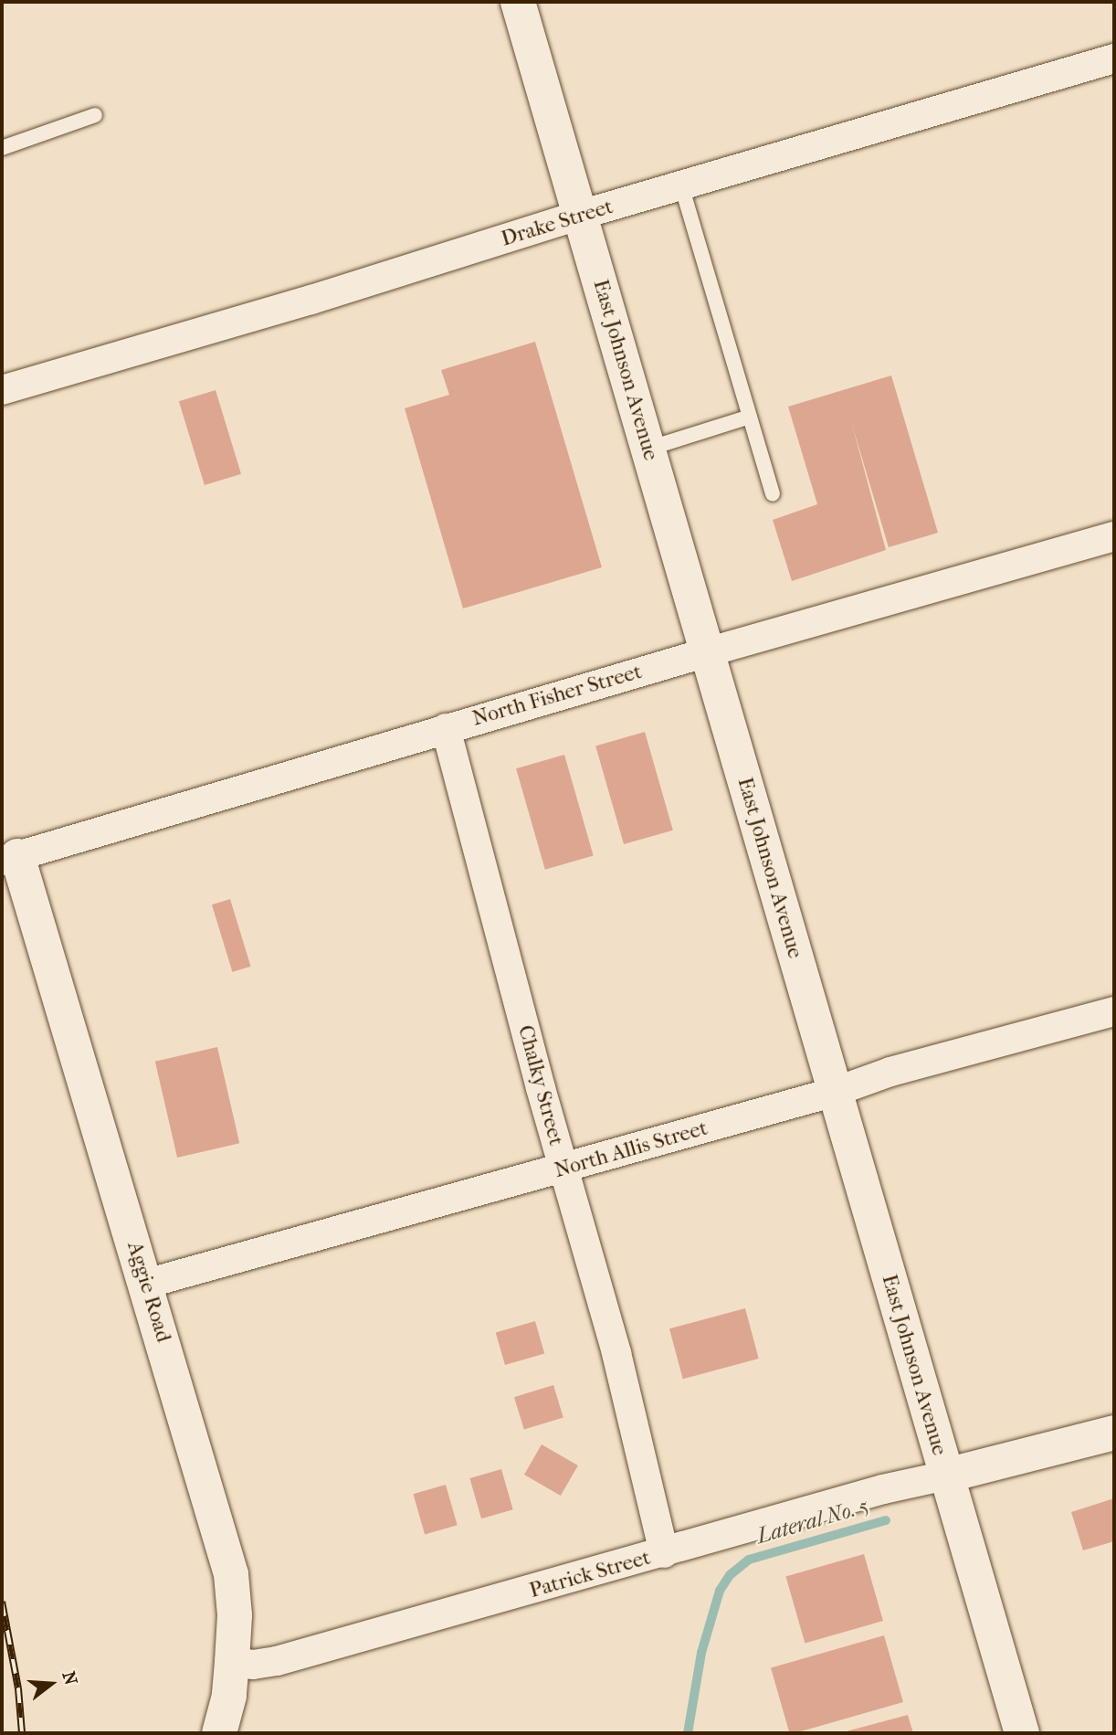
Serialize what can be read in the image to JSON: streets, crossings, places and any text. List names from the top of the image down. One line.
{"streets":{"main road":["East Johnson Avenue","Aggie Road"],"street":["Drake Street","North Fisher Street","Chalky Street","North Allis Street","Patrick Street"]},"crossings":[["Drake Street","East Johnson Avenue"],["East Johnson Avenue","North Fisher Street"],["East Johnson Avenue","North Allis Street"],["East Johnson Avenue","Patrick Street"],["North Fisher Street","Chalky Street"],["North Fisher Street","Aggie Road"],["Chalky Street","North Allis Street"],["Chalky Street","Patrick Street"],["North Allis Street","Aggie Road"],["Aggie Road","Patrick Street"]],"water":["Lateral No. 5"],"north":"right"}
